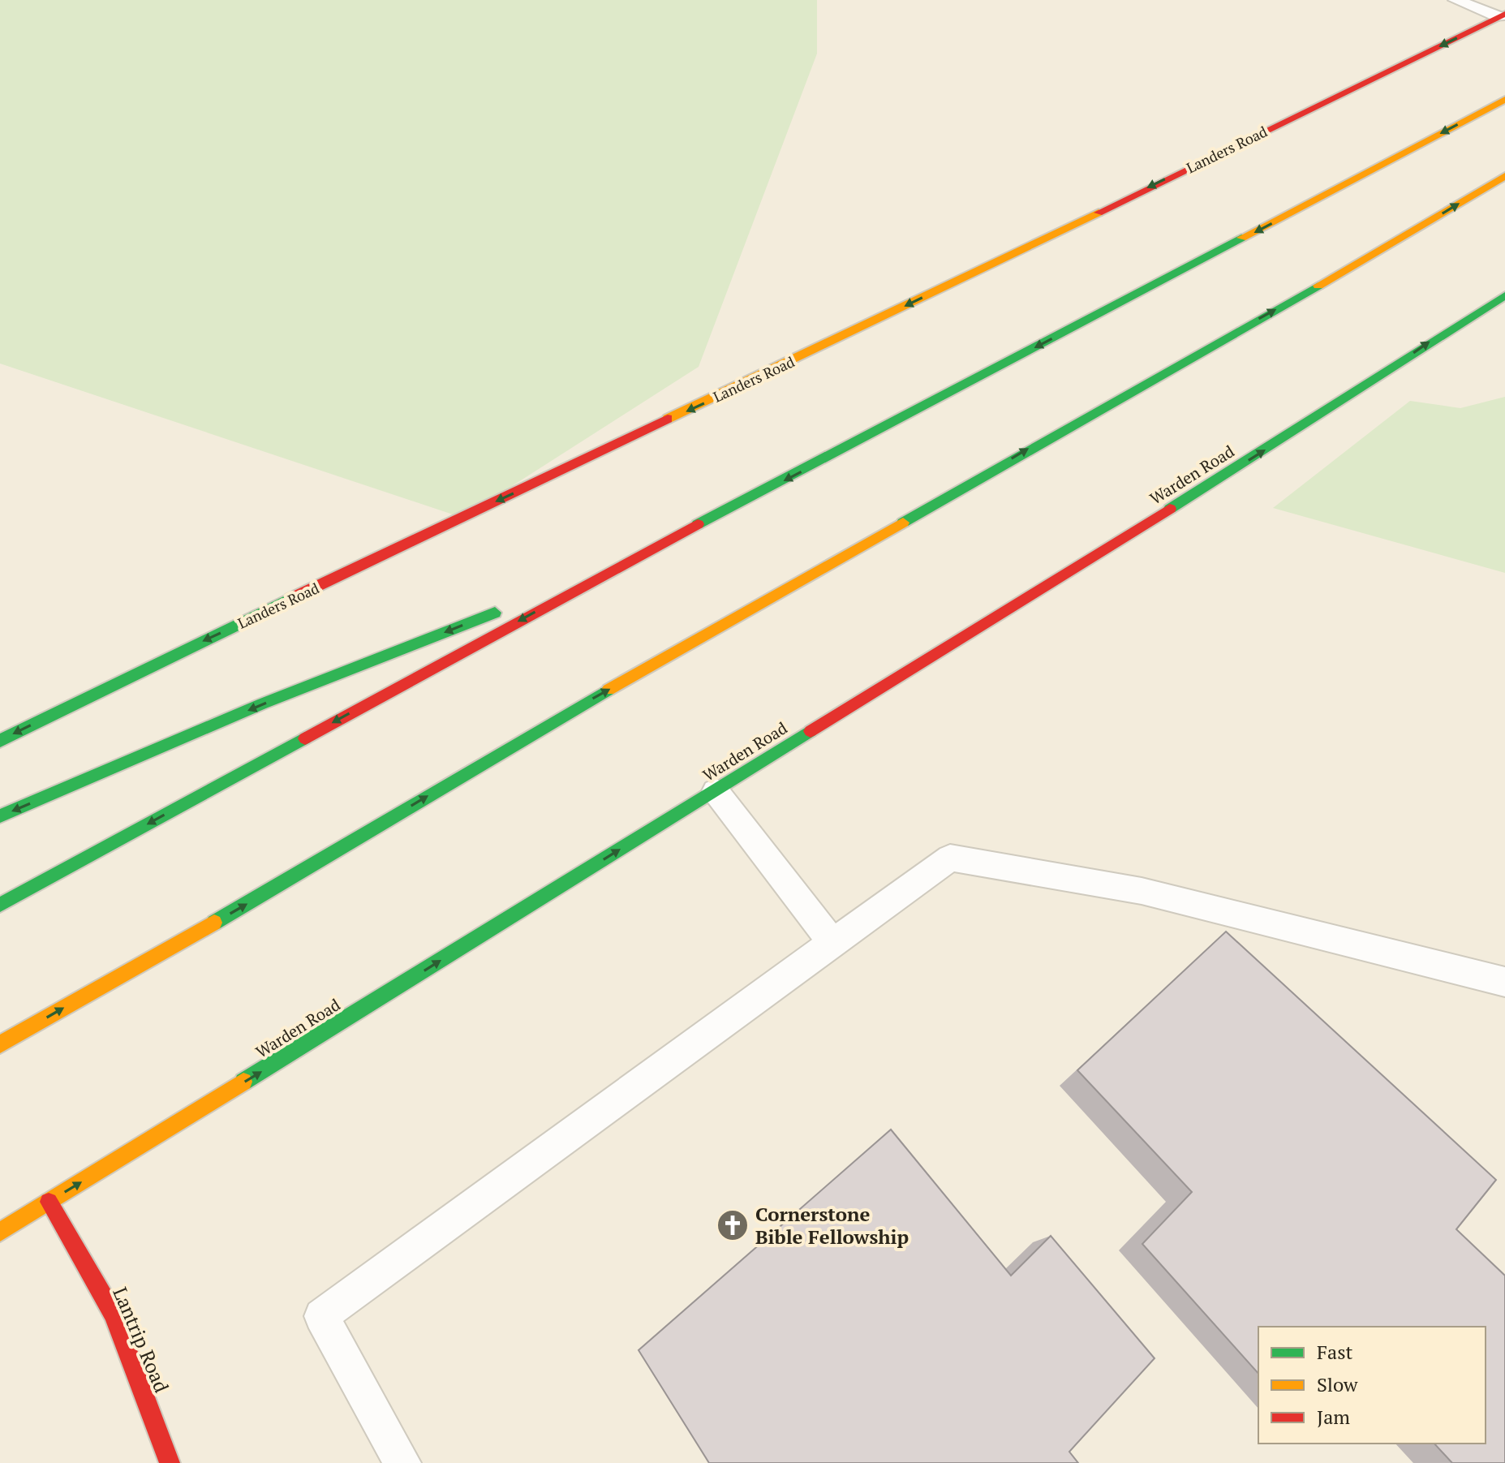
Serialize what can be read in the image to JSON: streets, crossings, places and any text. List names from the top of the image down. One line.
{"streets":{"main road":["Landers Road","Warden Road","Lantrip Road"]},"crossings":[["Warden Road","Lantrip Road"]],"places":{"church":["Cornerstone Bible Fellowship"]},"legend":["Fast","Slow","Jam"]}
